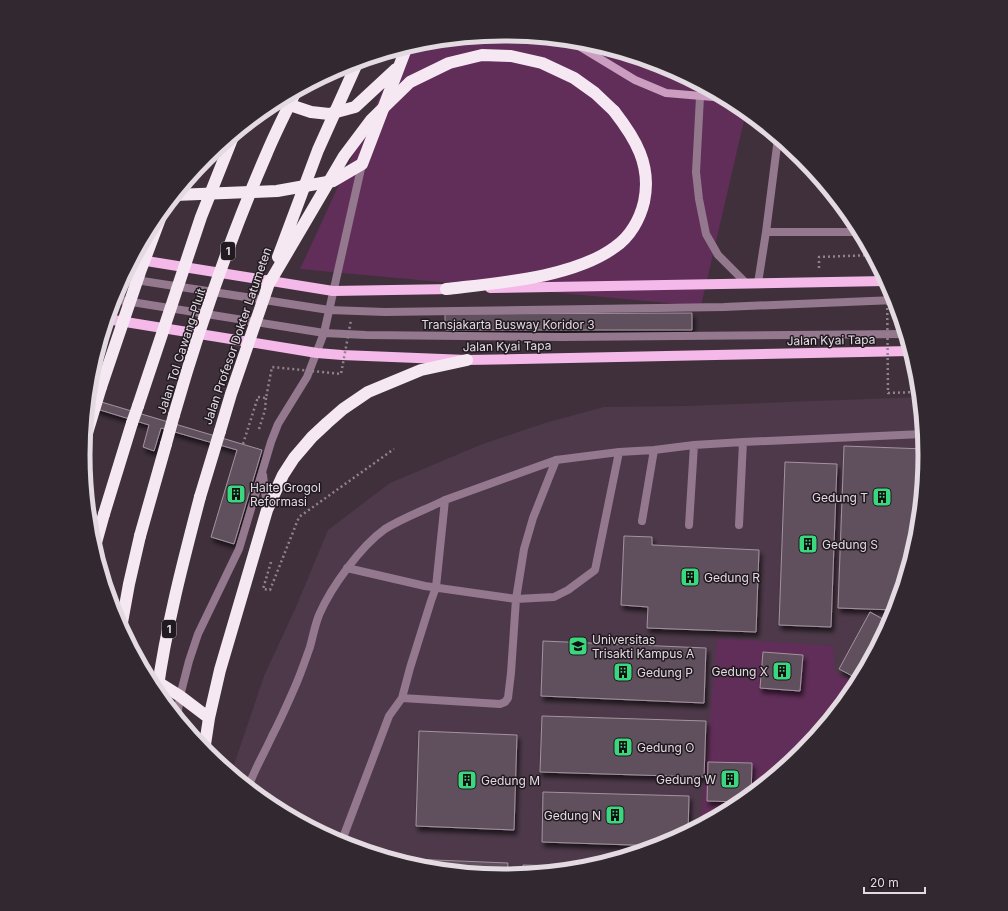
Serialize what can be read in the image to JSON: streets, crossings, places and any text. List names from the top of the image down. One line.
{"streets":{"highway":["1","Jalan Profesor Dokter Latumeten","Jalan Tol Cawang–Pluit"],"main road":["Jalan Kyai Tapa"],"street":["Transjakarta Busway Koridor 3"]},"places":{"building":["Halte Grogol Reformasi","Gedung T","Gedung S","Gedung R","Gedung X","Gedung P","Gedung O","Gedung W","Gedung M","Gedung N"],"school or university":["Universitas Trisakti Kampus A"]},"scale_bar":"20 m"}
